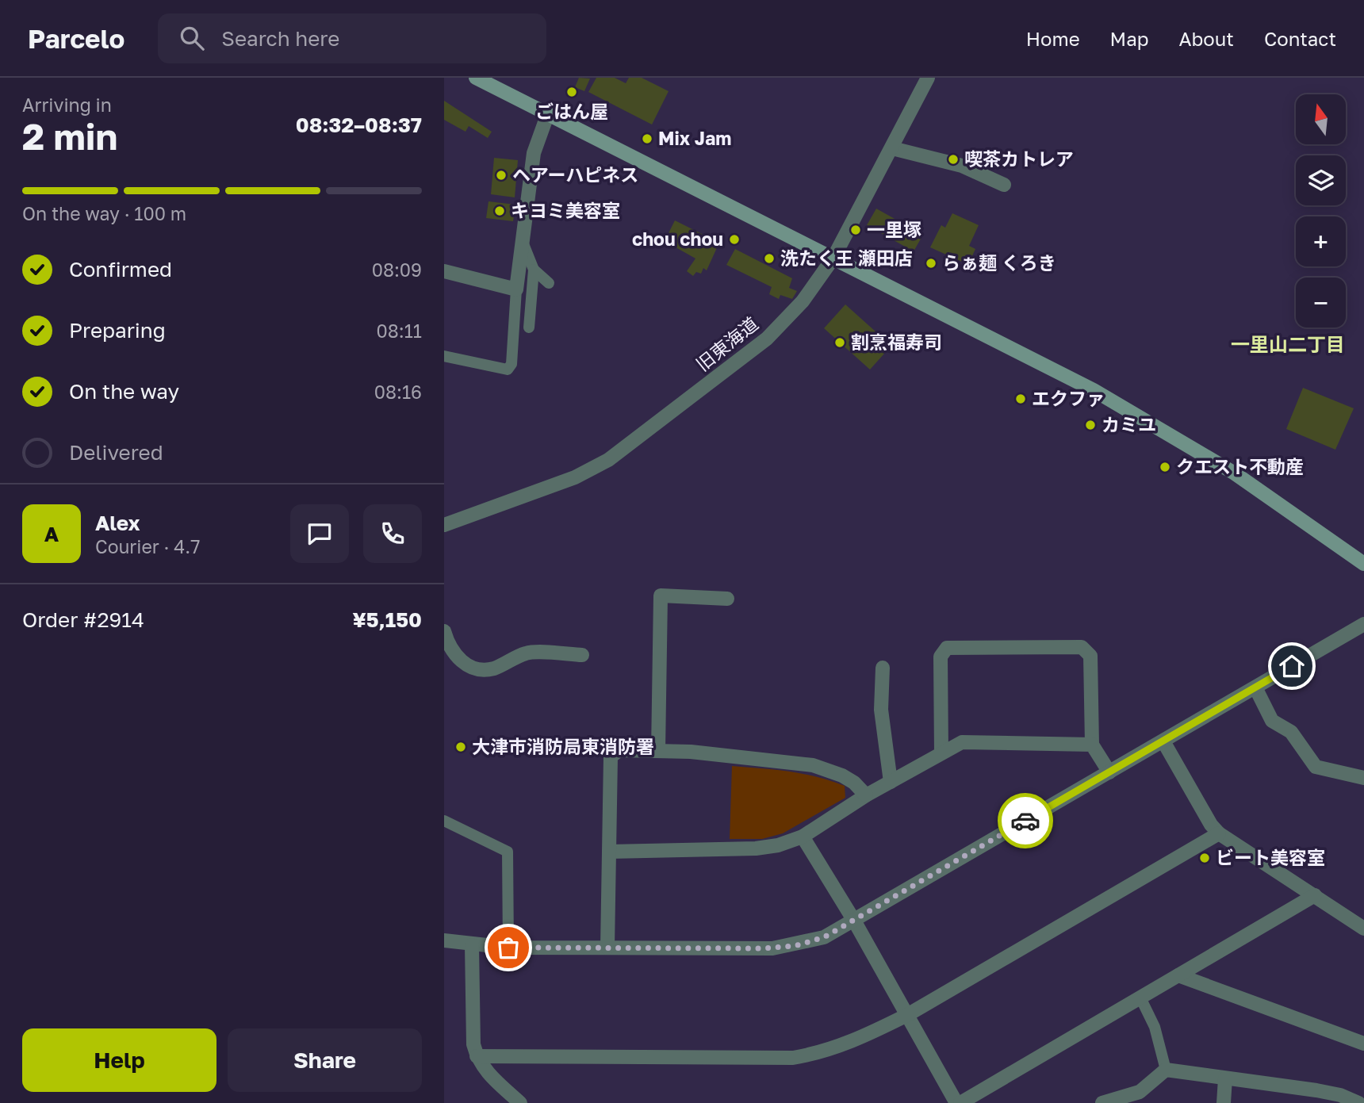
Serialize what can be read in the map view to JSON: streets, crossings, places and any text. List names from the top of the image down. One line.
{"streets":{"street":["旧東海道"]},"districts":["一里山二丁目"],"places":["ごはん屋","Mix Jam","喫茶カトレア","ヘアーハピネス","キヨミ美容室","一里塚","chou chou","洗たく王 瀬田店","らぁ麺 くろき","割烹福寿司","エクファ","カミユ","クエスト不動産","大津市消防局東消防署","ビート美容室"],"north":"top","page":{"header":"Parcelo","search":"Search here","nav":["Home","Map","About","Contact"],"heading":["2 min","Arriving in","08:32–08:37"],"panel":["Alex","Courier · 4.7","Order #2914","¥5,150"],"map_buttons":["+","−"],"bar":"On the way · 100 m","list":[["Confirmed","08:09"],["Preparing","08:11"],["On the way","08:16"],"Delivered"],"round":"A","buttons":["Help","Share"]}}
